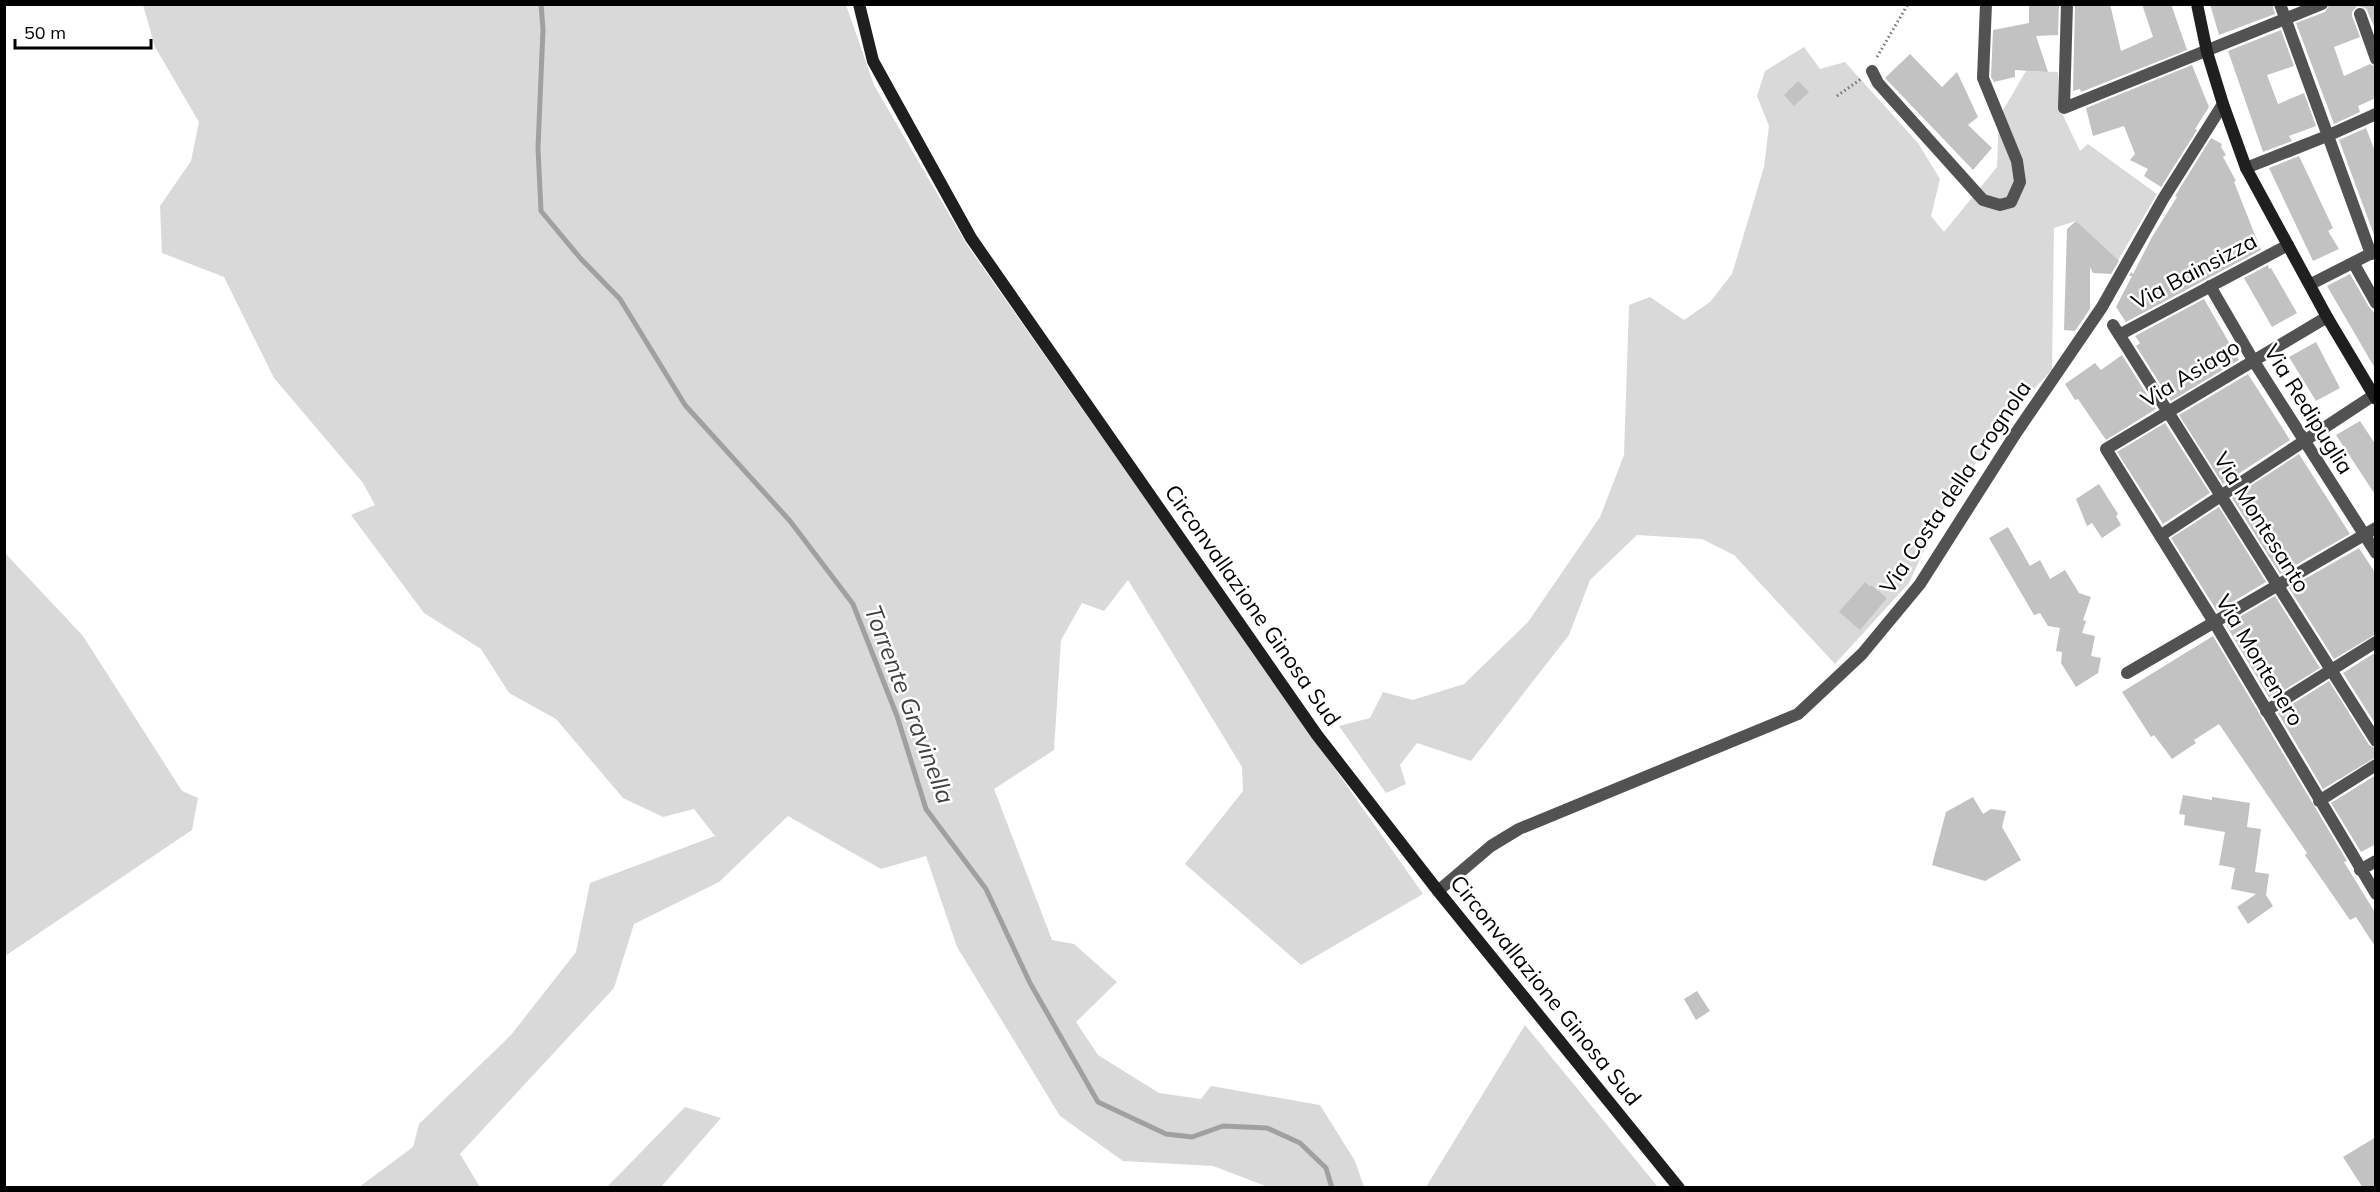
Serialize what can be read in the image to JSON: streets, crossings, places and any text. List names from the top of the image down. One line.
{"streets":{"main road":["Circonvallazione Ginosa Sud"],"street":["Via Bainsizza","Via Asiago","Via Redipuglia","Via Costa della Crognola","Via Montesanto","Via Montenero"]},"crossings":[["Via Bainsizza","Via Redipuglia"],["Via Bainsizza","Via Montesanto"],["Via Asiago","Via Redipuglia"],["Via Asiago","Via Montesanto"],["Via Asiago","Via Montenero"],["Via Costa della Crognola","Circonvallazione Ginosa Sud"]],"water":["Torrente Gravinella"],"scale_bar":"50 m"}
